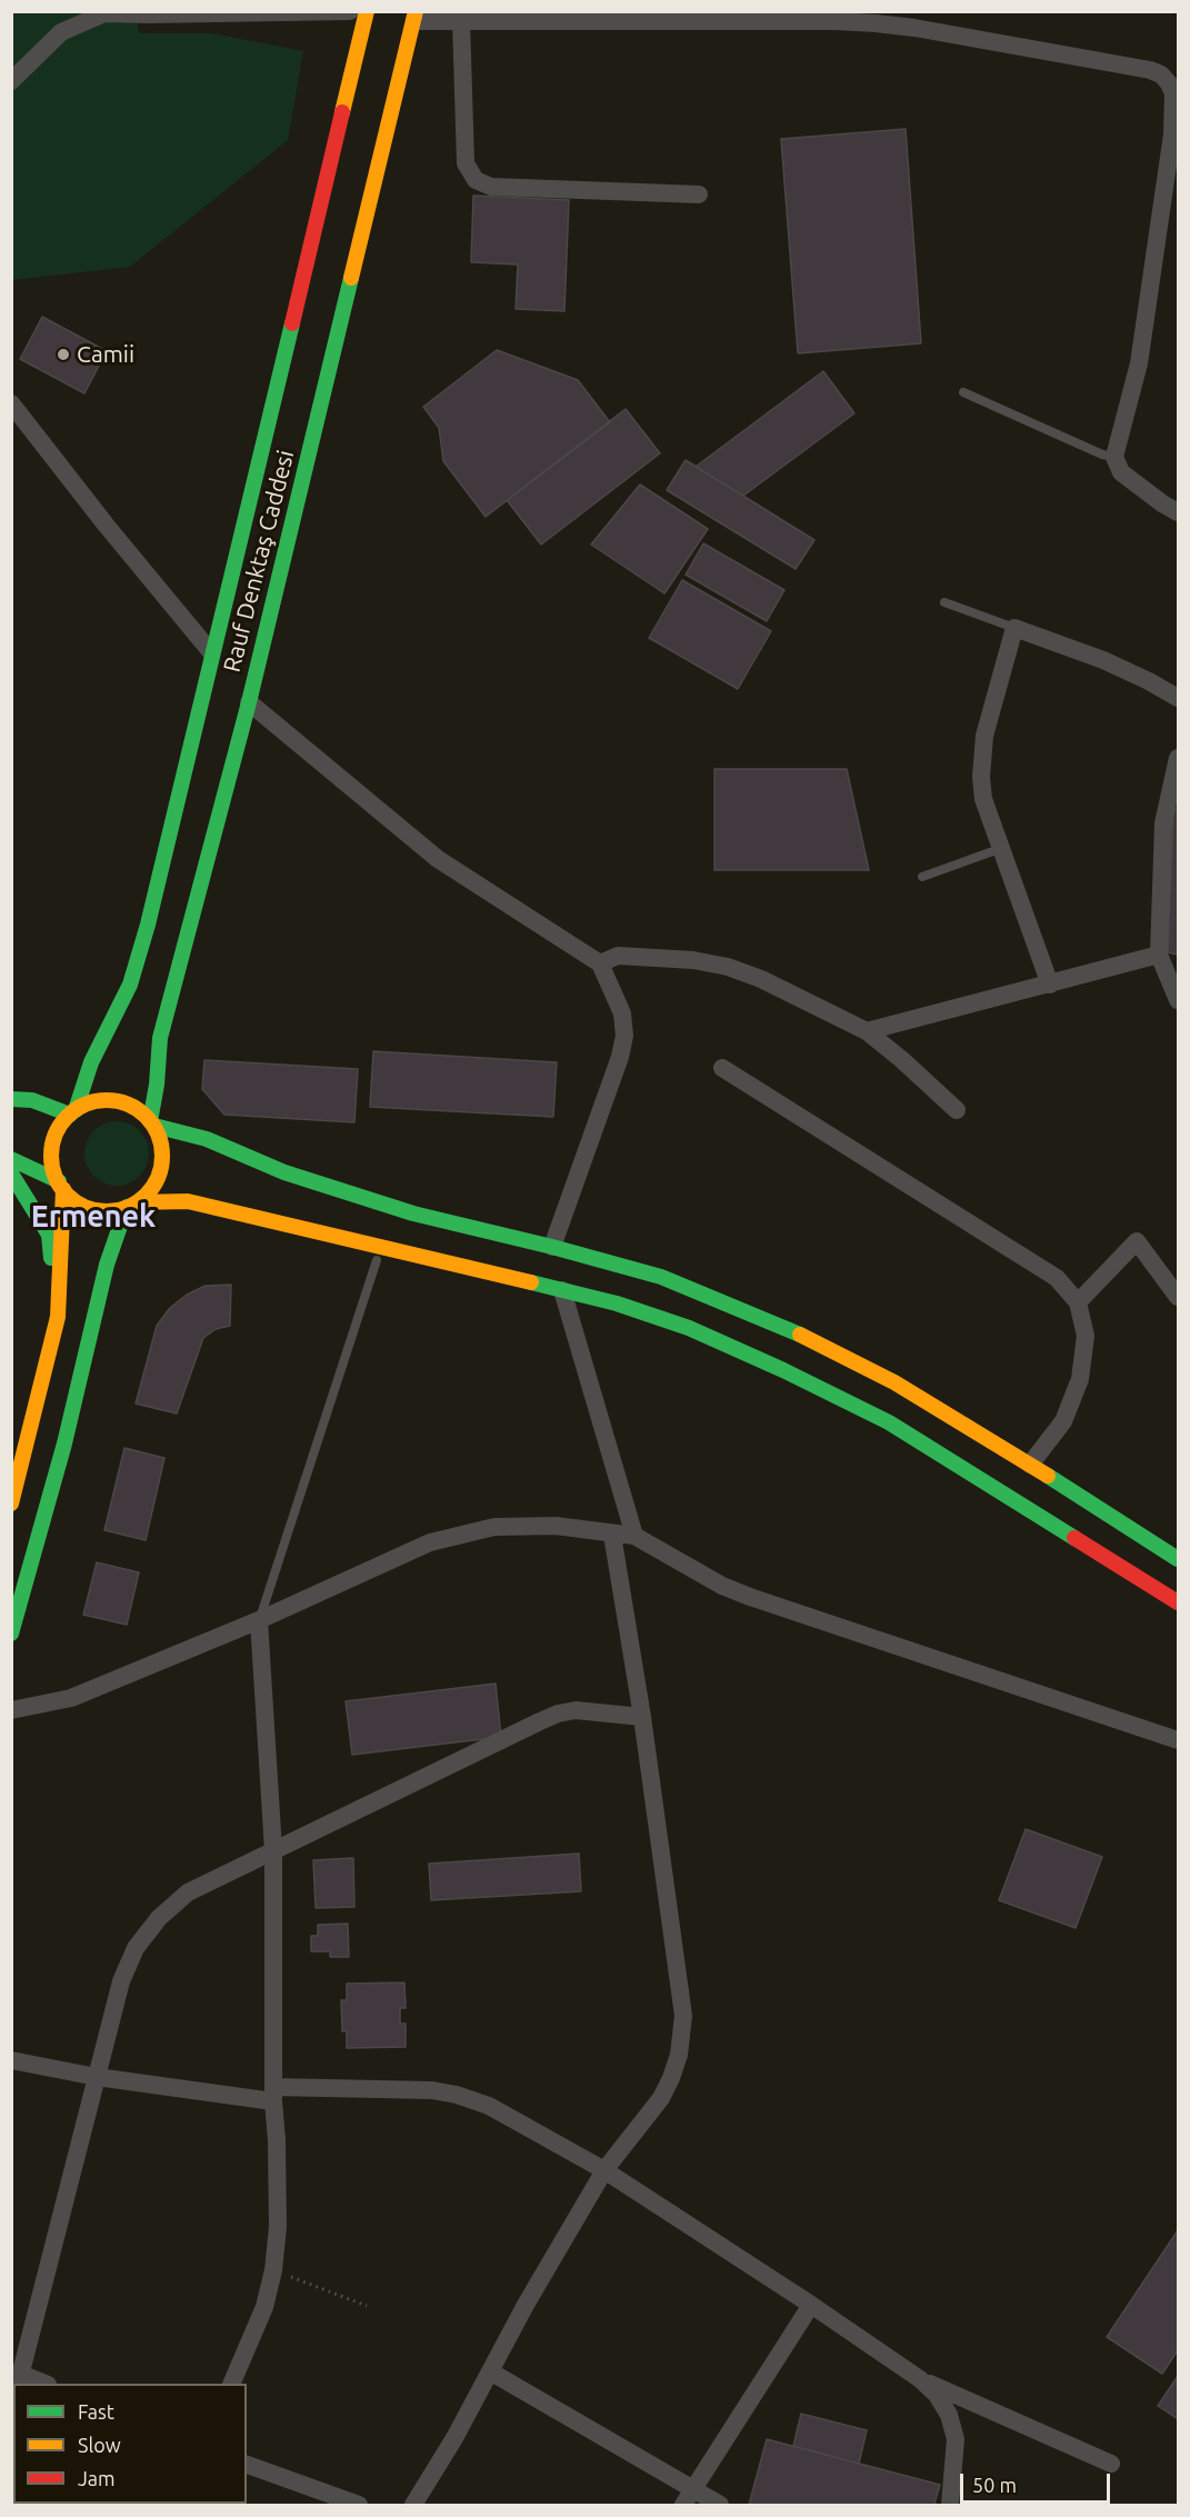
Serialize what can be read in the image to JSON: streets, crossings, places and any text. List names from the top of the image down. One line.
{"streets":{"main road":["Rauf Denktaş Caddesi"]},"districts":["Ermenek"],"places":["Camii"],"legend":["Fast","Slow","Jam"],"scale_bar":"50 m"}
